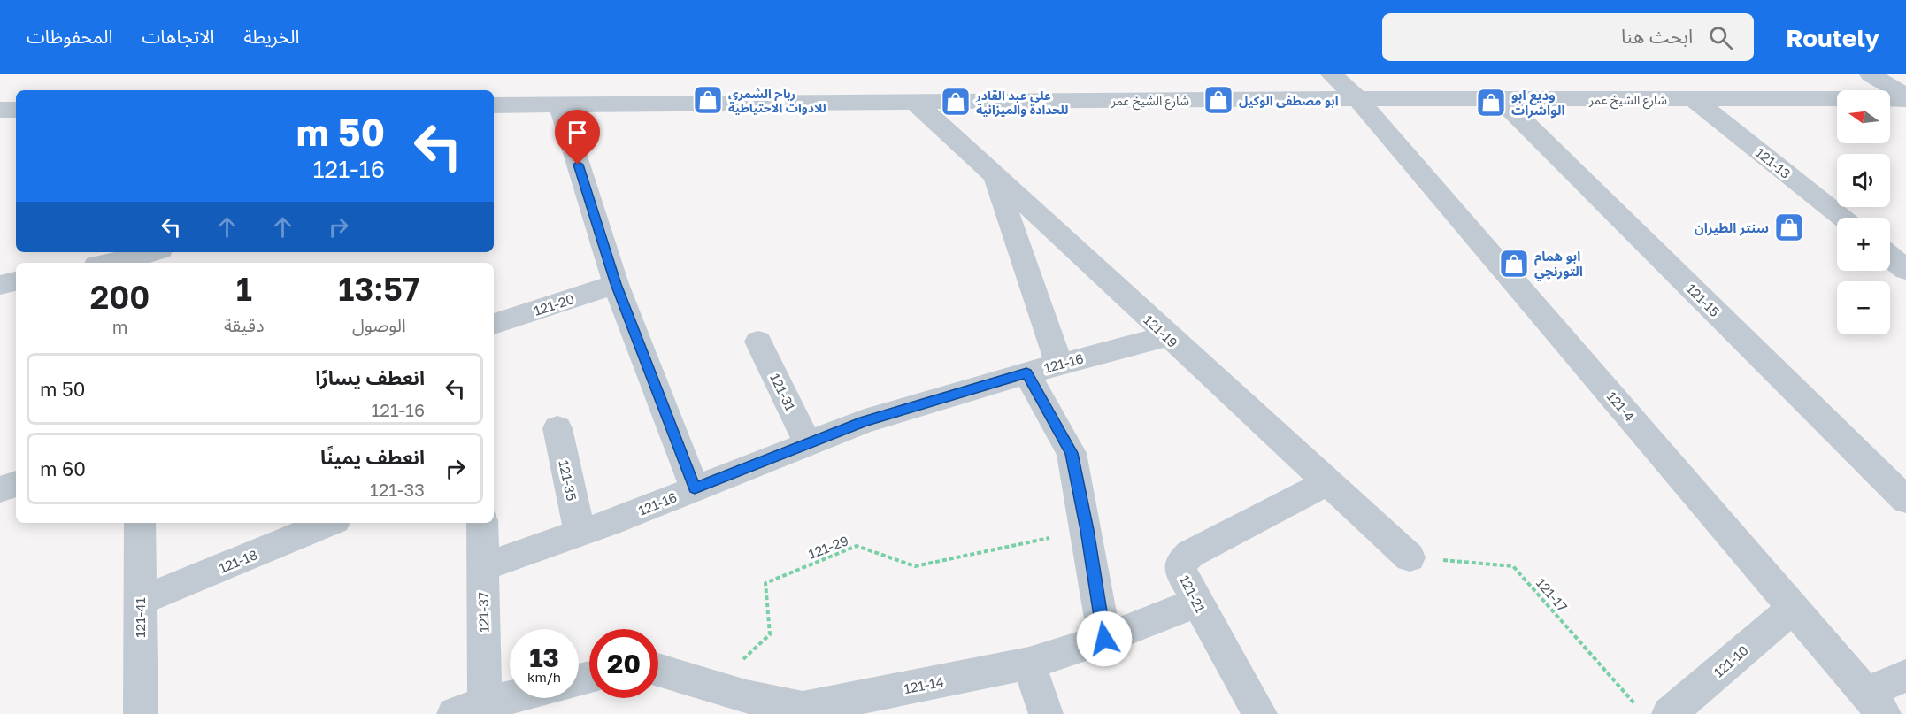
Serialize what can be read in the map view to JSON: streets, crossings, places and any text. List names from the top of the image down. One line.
{"streets":{"street":["شارع الشيخ عمر","121-13","121-15","121-20","121-19","121-16","121-31","121-4","121-35","121-18","121-21","121-37","121-41","121-10","121-14"],"path":["121-29","121-17"]},"crossings":[["شارع الشيخ عمر","121-13"],["شارع الشيخ عمر","121-15"],["شارع الشيخ عمر","121-19"],["شارع الشيخ عمر","121-4"],["121-19","121-16"],["121-19","121-21"],["121-19","121-17"],["121-16","121-31"],["121-16","121-35"],["121-16","121-37"],["121-4","121-10"],["121-29","121-14"],["121-18","121-41"],["121-21","121-14"],["121-17","121-10"]],"places":{"shop":["رباح الشمري للادوات الاحتياطية","ابو مصطفى الوكيل","علي عبد القادر للحدادة والميزانية","وديع ابو الواشرات","سنتر الطيران","ابو همام التورنچي"]},"north":"left","page":{"header":"Routely","search":"ابحث هنا","nav":["الخريطة","الاتجاهات","المحفوظات"],"map_buttons":["+","−"],"turn":["50 m","121-16"],"eta":["13:57","الوصول","1","دقيقة","200","m"],"list":[{"name":"انعطف يسارًا","note":"121-16","value":"50 m"},{"name":"انعطف يمينًا","note":"121-33","value":"60 m"}],"speed":"13 km/h","limit":"20"}}
